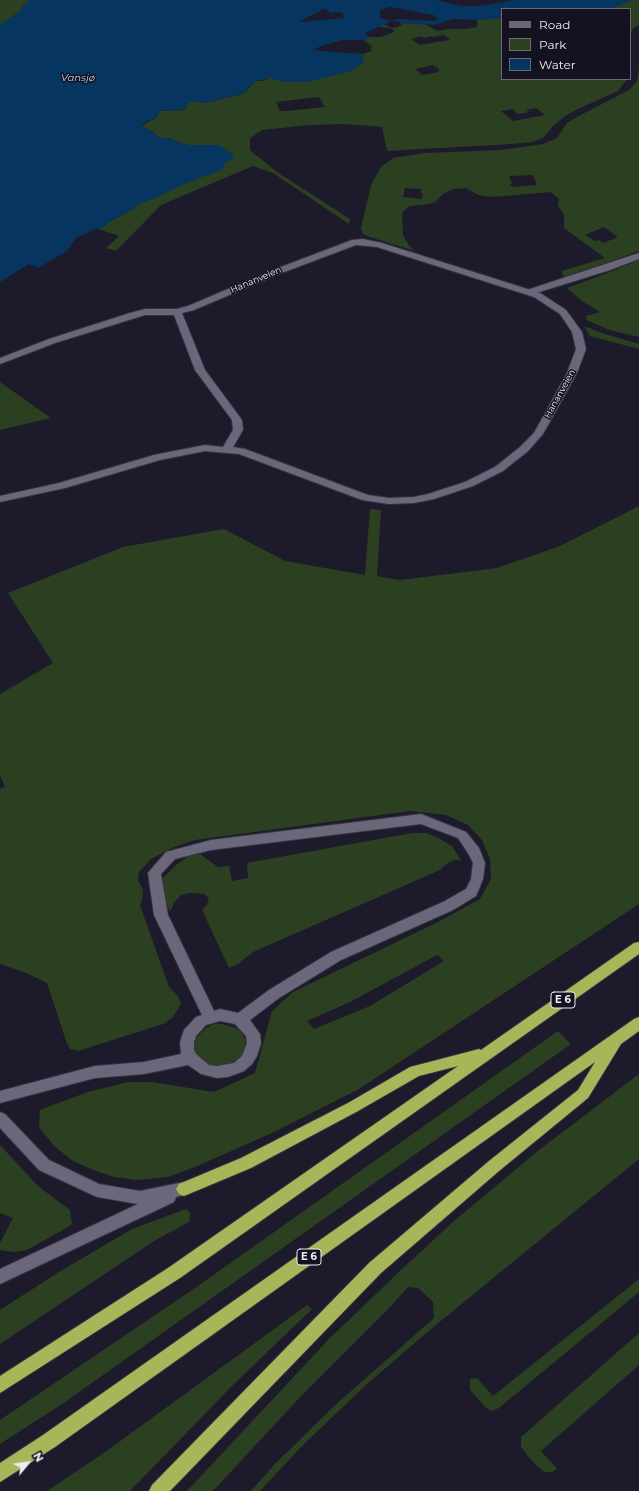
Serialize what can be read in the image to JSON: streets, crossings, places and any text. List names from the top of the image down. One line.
{"streets":{"highway":["E 6"],"street":["Hananveien"]},"water":["Vansjø"],"legend":["Road","Park","Water"],"north":"top right"}
